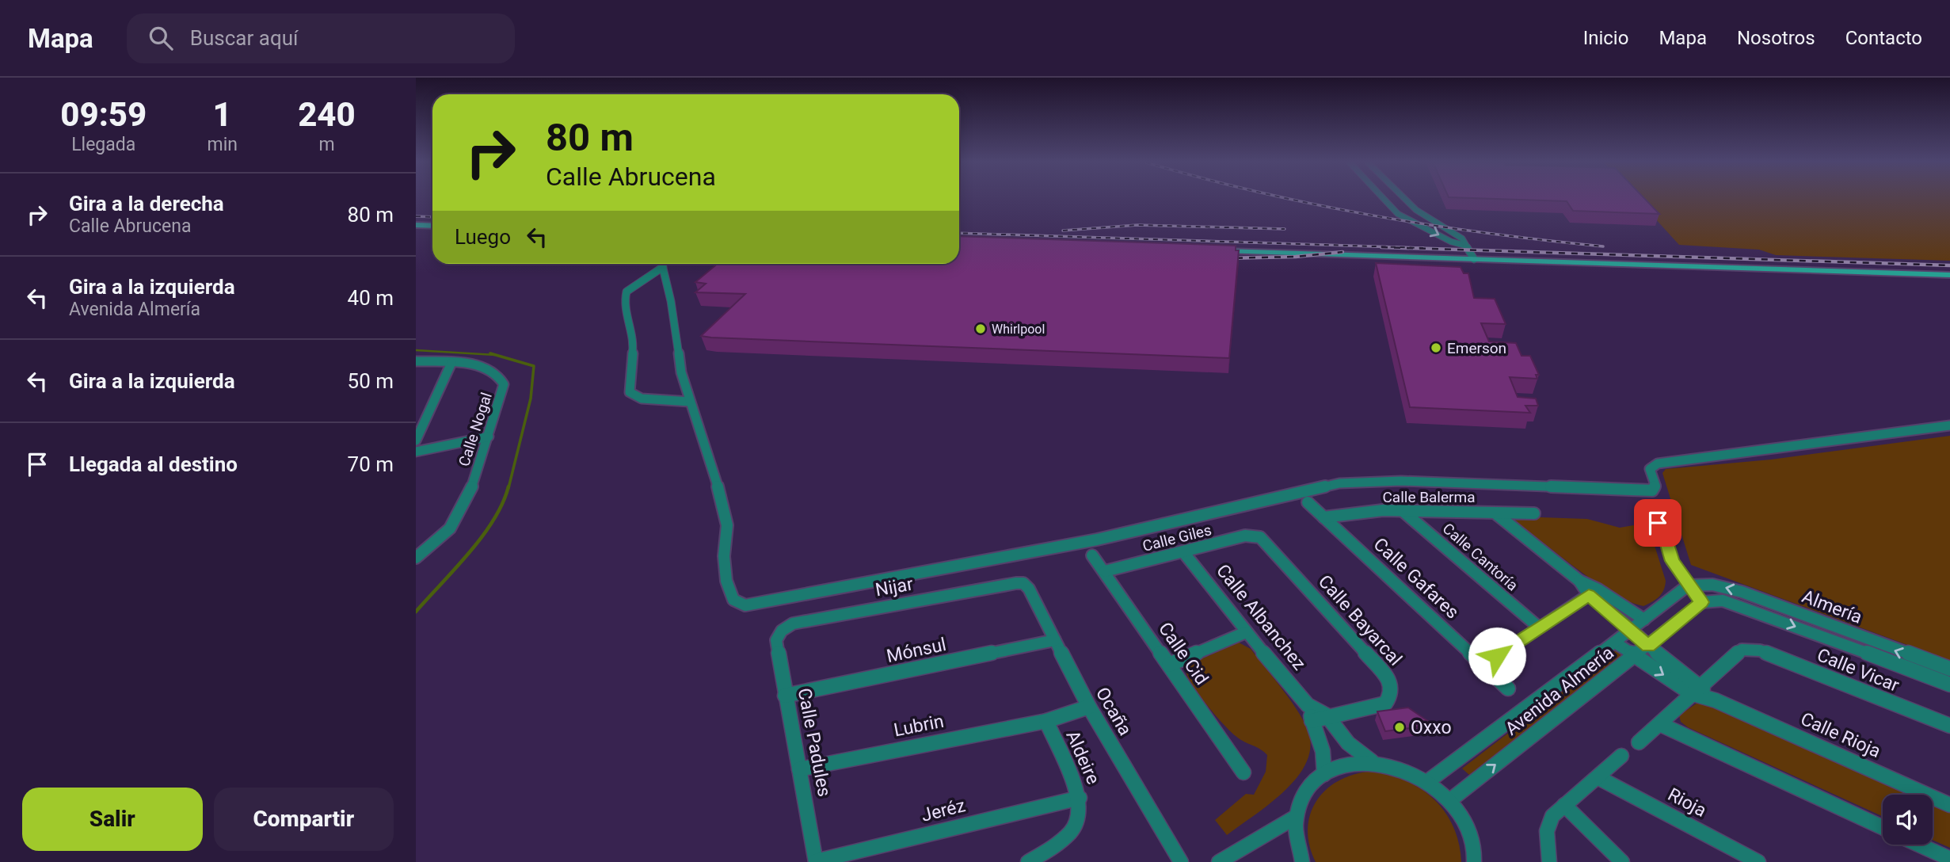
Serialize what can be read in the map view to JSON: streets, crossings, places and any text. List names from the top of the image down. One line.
{"streets":{"street":["Calle Nogal","Calle Balerma","Calle Giles","Calle Cantoría","Calle Gafares","Nijar","Almería","Calle Albanchez","Calle Bayarcal","Mónsul","Calle Cid","Calle Vicar","Avenida Almería","Ocaña","Lubrin","Calle Rioja","Calle Padules","Aldeire","Rioja","Jeréz"]},"crossings":[["Calle Balerma","Calle Cantoría"],["Calle Balerma","Calle Gafares"],["Calle Giles","Calle Albanchez"],["Calle Giles","Calle Bayarcal"],["Calle Giles","Calle Cid"],["Nijar","Ocaña"],["Nijar","Calle Padules"],["Almería","Avenida Almería"],["Calle Albanchez","Calle Bayarcal"],["Mónsul","Ocaña"],["Mónsul","Calle Padules"],["Avenida Almería","Calle Rioja"],["Ocaña","Aldeire"],["Lubrin","Calle Padules"],["Lubrin","Aldeire"],["Calle Padules","Jeréz"],["Aldeire","Jeréz"]],"places":["Whirlpool","Emerson","Oxxo"],"page":{"header":"Mapa","search":"Buscar aquí","nav":["Inicio","Mapa","Nosotros","Contacto"],"eta":["09:59","Llegada","1","min","240","m"],"turn":["80 m","Calle Abrucena"],"list":[{"name":"Gira a la derecha","note":"Calle Abrucena","value":"80 m"},{"name":"Gira a la izquierda","note":"Avenida Almería","value":"40 m"},{"name":"Gira a la izquierda","value":"50 m"},{"name":"Llegada al destino","value":"70 m"}],"then":"Luego","buttons":["Salir","Compartir"]}}
